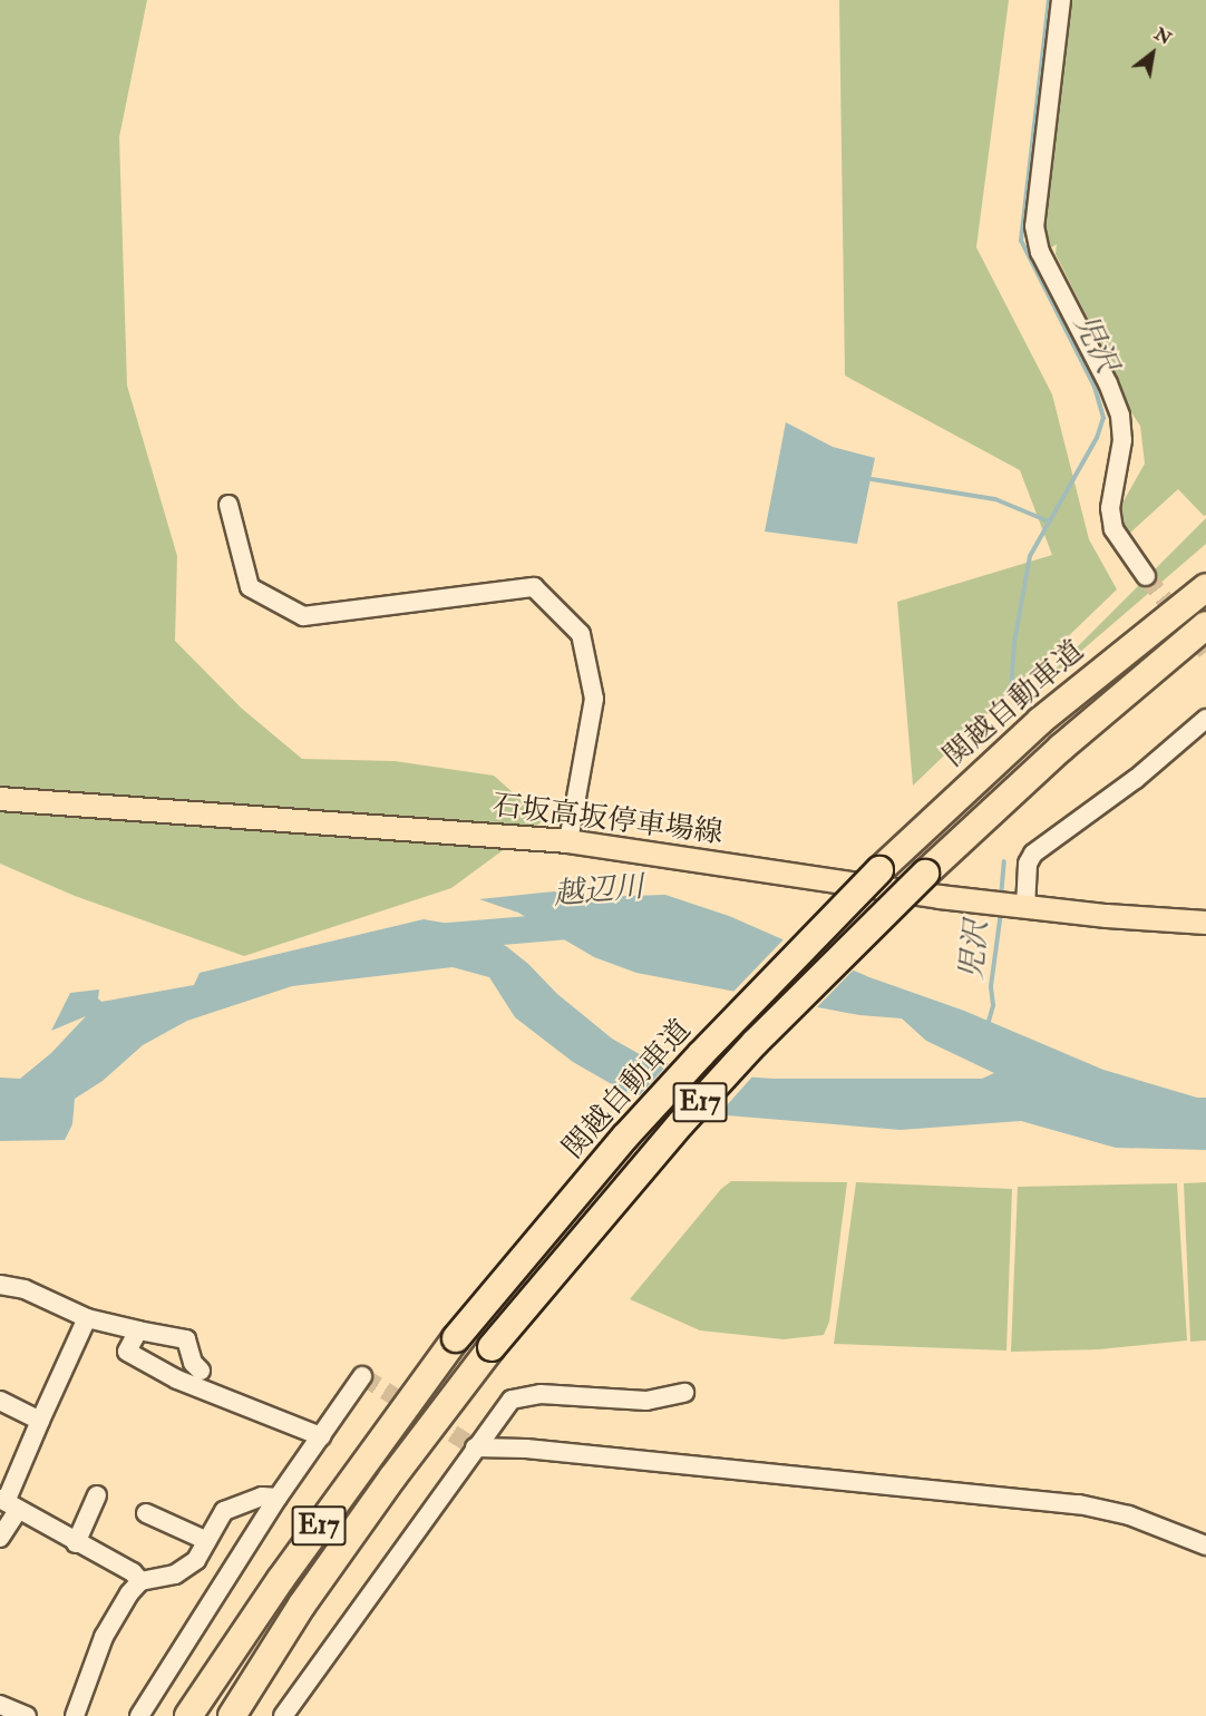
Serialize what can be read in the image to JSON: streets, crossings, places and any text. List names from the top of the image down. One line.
{"streets":{"highway":["関越自動車道","E17"],"main road":["石坂高坂停車場線"]},"water":["児沢","越辺川"],"north":"top right"}
